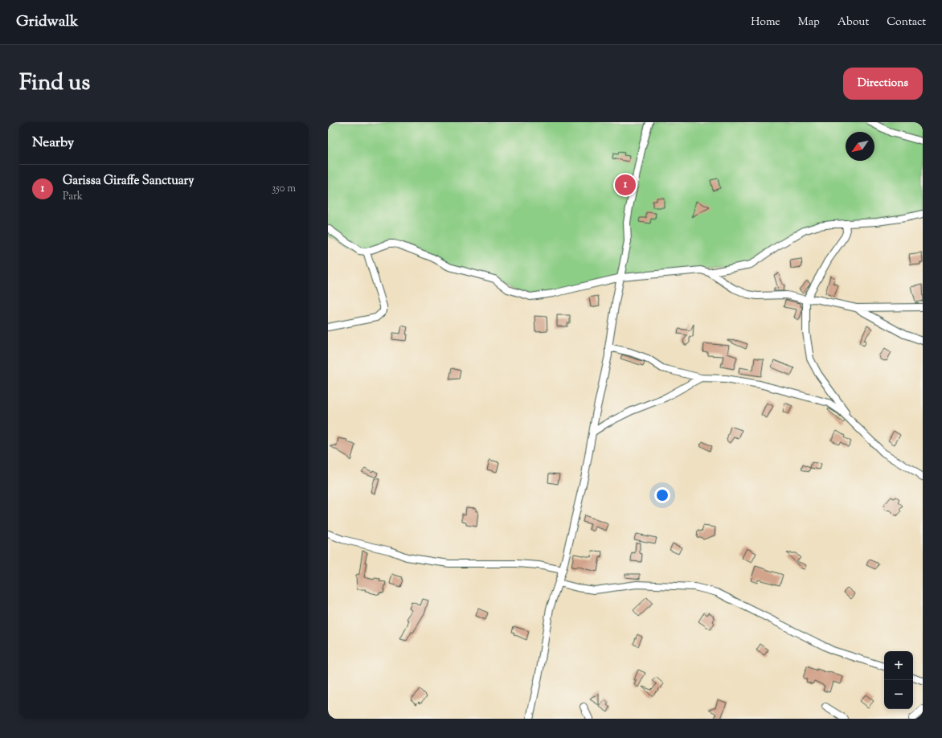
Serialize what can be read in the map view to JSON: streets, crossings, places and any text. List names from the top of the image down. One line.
{"north":"bottom left","page":{"header":"Gridwalk","nav":["Home","Map","About","Contact"],"title":"Find us","buttons":"Directions","heading":"Nearby","list":[{"mark":"1","name":"Garissa Giraffe Sanctuary","note":"Park","value":"350 m"}],"pins":"1","map_buttons":["+","−"]}}
